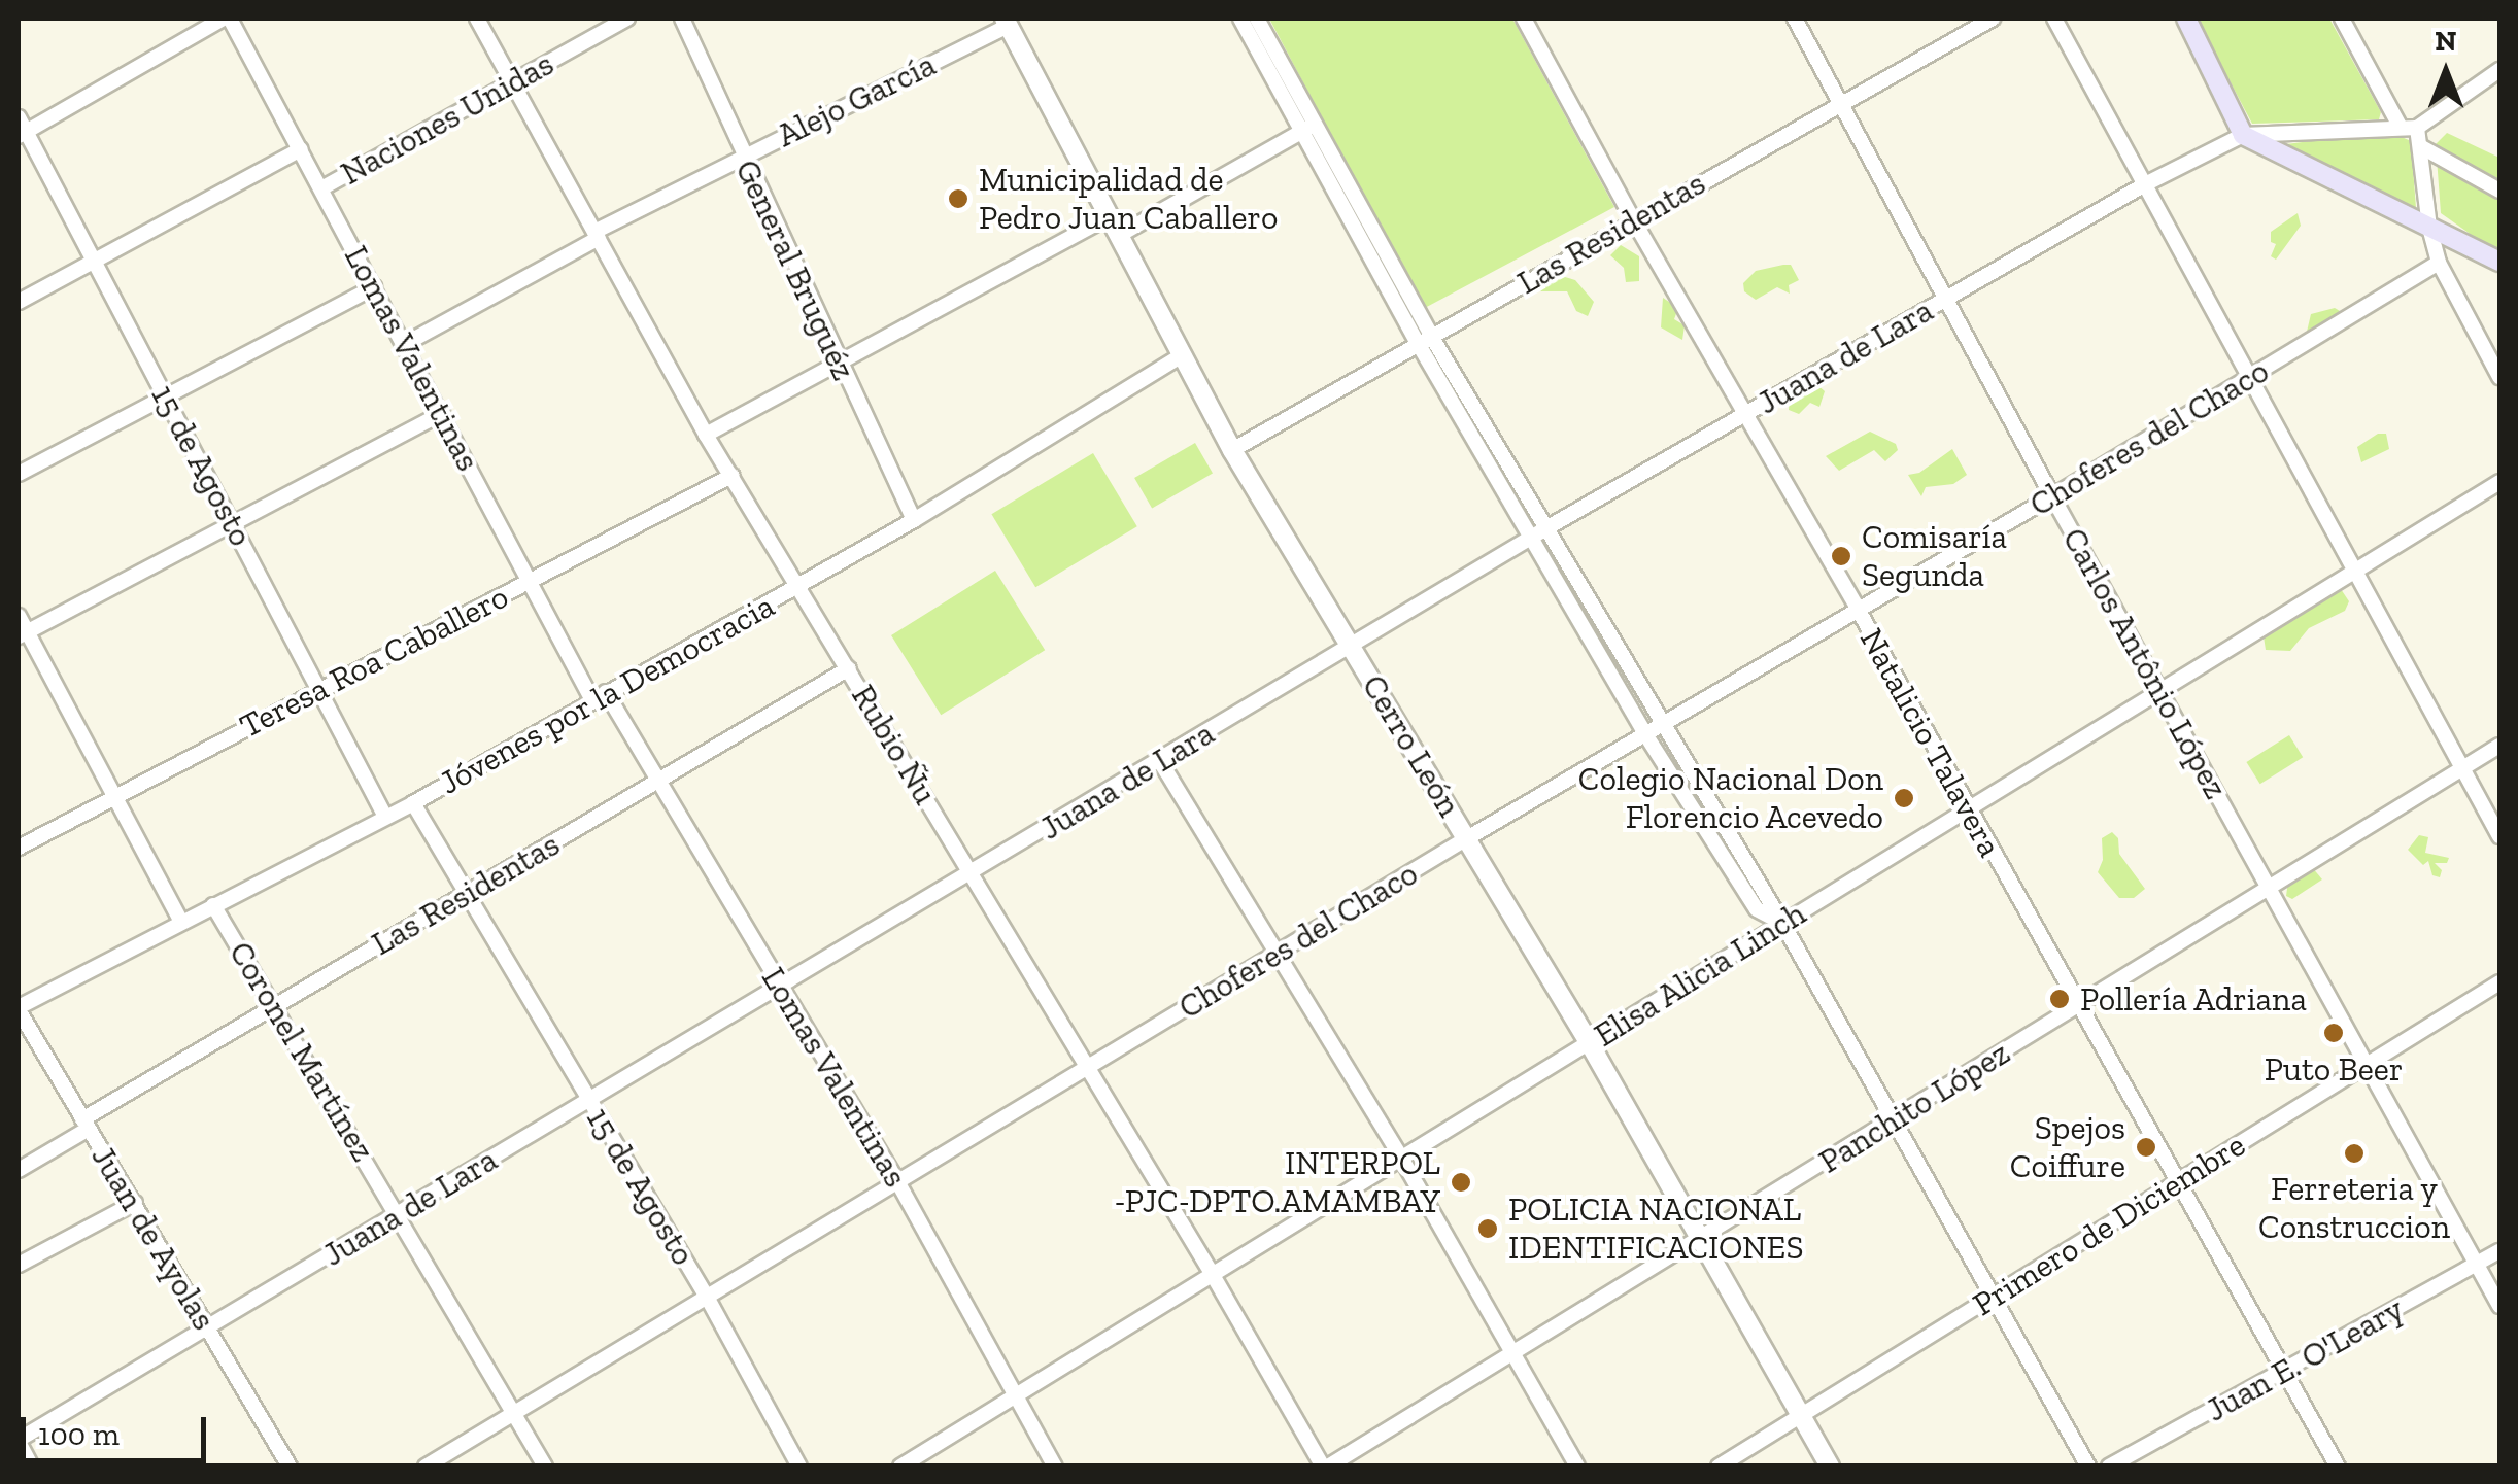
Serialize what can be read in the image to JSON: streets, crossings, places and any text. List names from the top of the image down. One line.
{"streets":{"street":["Alejo García","Naciones Unidas","Las Residentas","General Bruguéz","Juana de Lara","Lomas Valentinas","Choferes del Chaco","15 de Agosto","Teresa Roa Caballero","Carlos Antônio López","Jóvenes por la Democracia","Natalicio Talavera","Rubio Ñu","Cerro León","Elisa Alicia Linch","Coronel Martínez","Panchito López","Primero de Diciembre","Juan de Ayolas","Juan E. O'Leary"]},"crossings":[["Alejo García","General Bruguéz"],["Alejo García","Lomas Valentinas"],["Alejo García","Rubio Ñu"],["Alejo García","Cerro León"],["Naciones Unidas","Lomas Valentinas"],["Naciones Unidas","15 de Agosto"],["Naciones Unidas","Rubio Ñu"],["Las Residentas","Lomas Valentinas"],["Las Residentas","15 de Agosto"],["Las Residentas","Carlos Antônio López"],["Las Residentas","Natalicio Talavera"],["Las Residentas","Rubio Ñu"],["Las Residentas","Cerro León"],["Las Residentas","Coronel Martínez"],["Las Residentas","Juan de Ayolas"],["General Bruguéz","Jóvenes por la Democracia"],["Juana de Lara","Lomas Valentinas"],["Juana de Lara","15 de Agosto"],["Juana de Lara","Carlos Antônio López"],["Juana de Lara","Natalicio Talavera"],["Juana de Lara","Rubio Ñu"],["Juana de Lara","Cerro León"],["Juana de Lara","Coronel Martínez"],["Juana de Lara","Juan de Ayolas"],["Lomas Valentinas","Choferes del Chaco"],["Lomas Valentinas","Teresa Roa Caballero"],["Lomas Valentinas","Jóvenes por la Democracia"],["Lomas Valentinas","Elisa Alicia Linch"],["Choferes del Chaco","15 de Agosto"],["Choferes del Chaco","Carlos Antônio López"],["Choferes del Chaco","Natalicio Talavera"],["Choferes del Chaco","Rubio Ñu"],["Choferes del Chaco","Cerro León"],["Choferes del Chaco","Coronel Martínez"],["15 de Agosto","Teresa Roa Caballero"],["15 de Agosto","Jóvenes por la Democracia"],["Teresa Roa Caballero","Rubio Ñu"],["Carlos Antônio López","Elisa Alicia Linch"],["Carlos Antônio López","Panchito López"],["Carlos Antônio López","Primero de Diciembre"],["Carlos Antônio López","Juan E. O'Leary"],["Jóvenes por la Democracia","Rubio Ñu"],["Jóvenes por la Democracia","Cerro León"],["Jóvenes por la Democracia","Coronel Martínez"],["Jóvenes por la Democracia","Juan de Ayolas"],["Natalicio Talavera","Elisa Alicia Linch"],["Natalicio Talavera","Panchito López"],["Natalicio Talavera","Primero de Diciembre"],["Natalicio Talavera","Juan E. O'Leary"],["Rubio Ñu","Elisa Alicia Linch"],["Rubio Ñu","Panchito López"],["Cerro León","Elisa Alicia Linch"],["Cerro León","Panchito López"],["Cerro León","Primero de Diciembre"]],"places":["Municipalidad de Pedro Juan Caballero","Comisaría Segunda","Colegio Nacional Don Florencio Acevedo","Pollería Adriana","Puto Beer","Spejos Coiffure","Ferreteria y Construccion","INTERPOL -PJC-DPTO.AMAMBAY","POLICIA NACIONAL IDENTIFICACIONES"],"scale_bar":"100 m","north":"top"}
